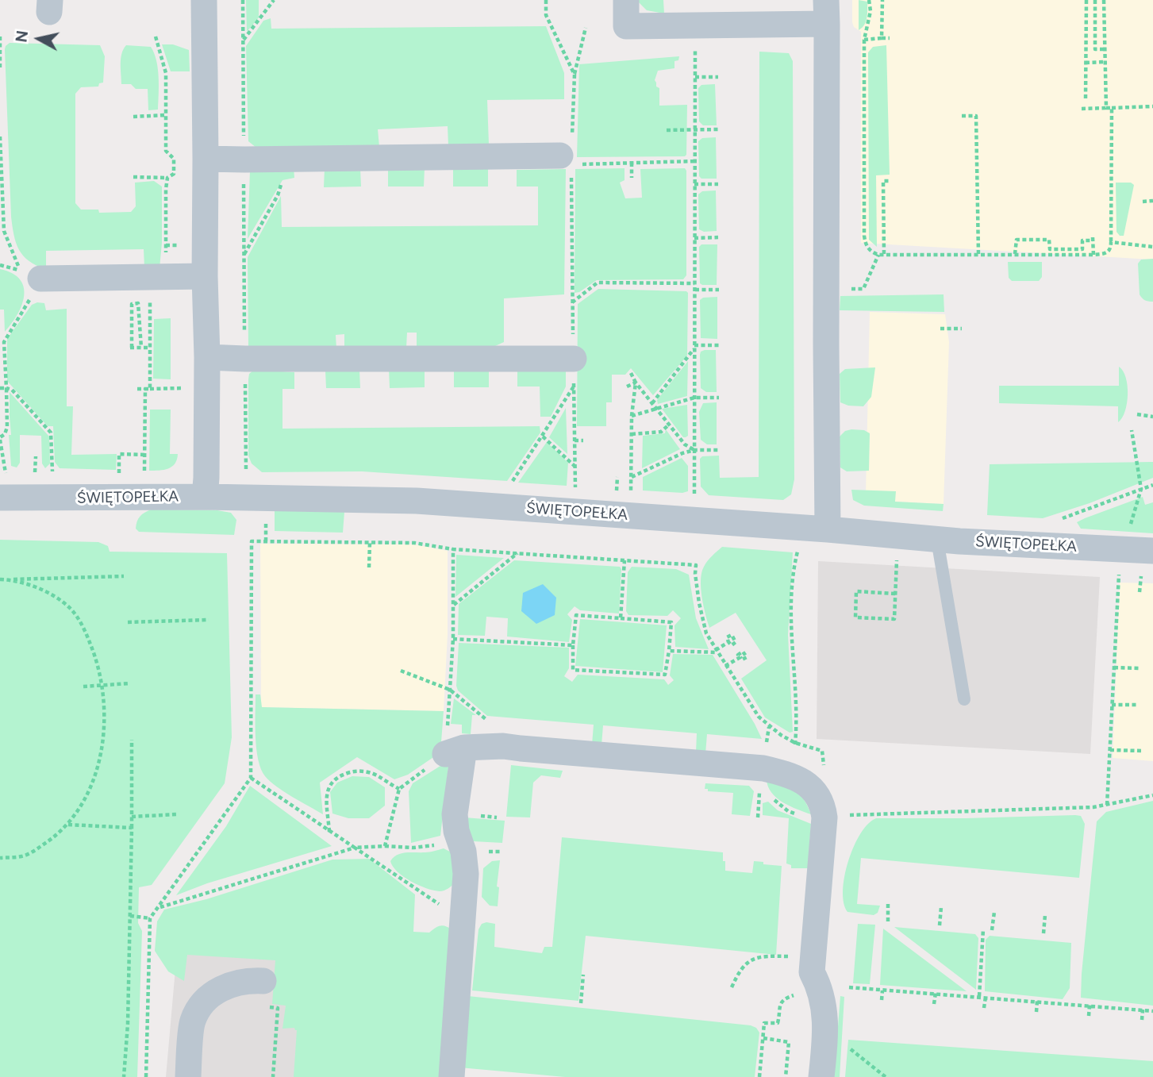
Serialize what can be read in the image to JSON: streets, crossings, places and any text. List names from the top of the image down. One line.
{"streets":{"street":["ŚWIĘTOPEŁKA"]},"north":"left"}
